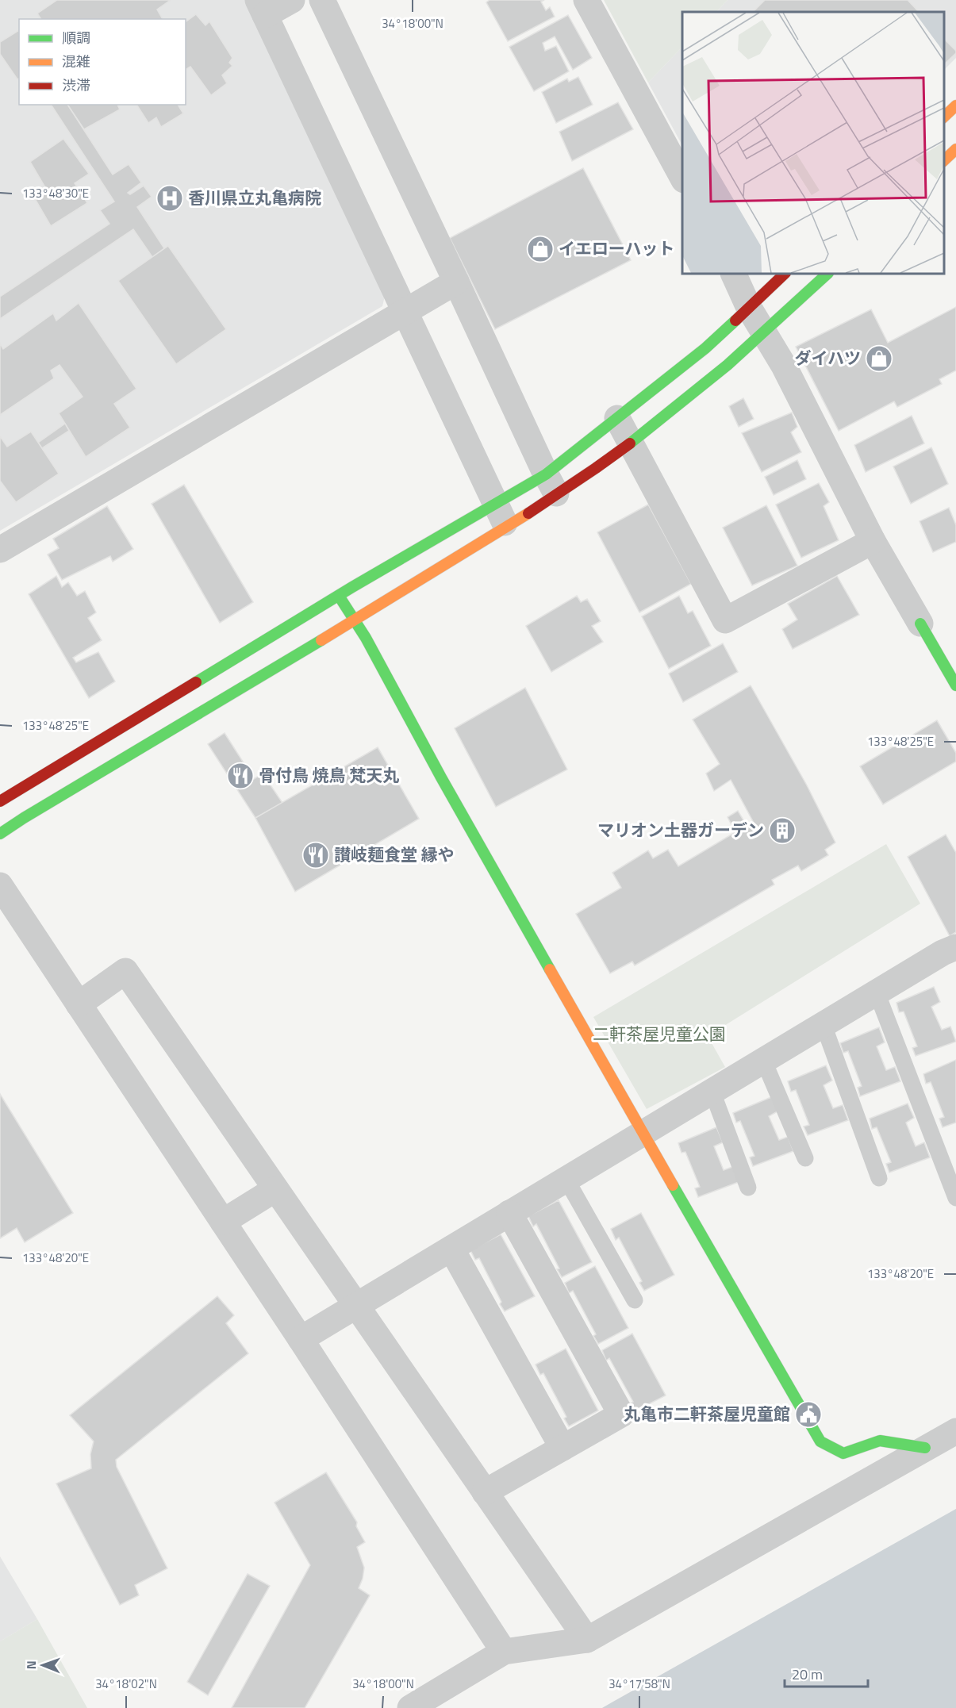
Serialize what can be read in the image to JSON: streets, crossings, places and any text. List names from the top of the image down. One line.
{"parks":["二軒茶屋児童公園"],"places":{"hospital":["香川県立丸亀病院"],"shop":["イエローハット","ダイハツ"],"restaurant":["骨付鳥 焼鳥 梵天丸","讃岐麺食堂 縁や"],"building":["マリオン土器ガーデン"],"public building":["丸亀市二軒茶屋児童館"]},"legend":["順調","混雑","渋滞"],"scale_bar":"20 m","north":"left","coordinates":["34°18'00\"N","133°48'30\"E","133°48'25\"E","133°48'20\"E","34°18'02\"N","34°17'58\"N"]}
